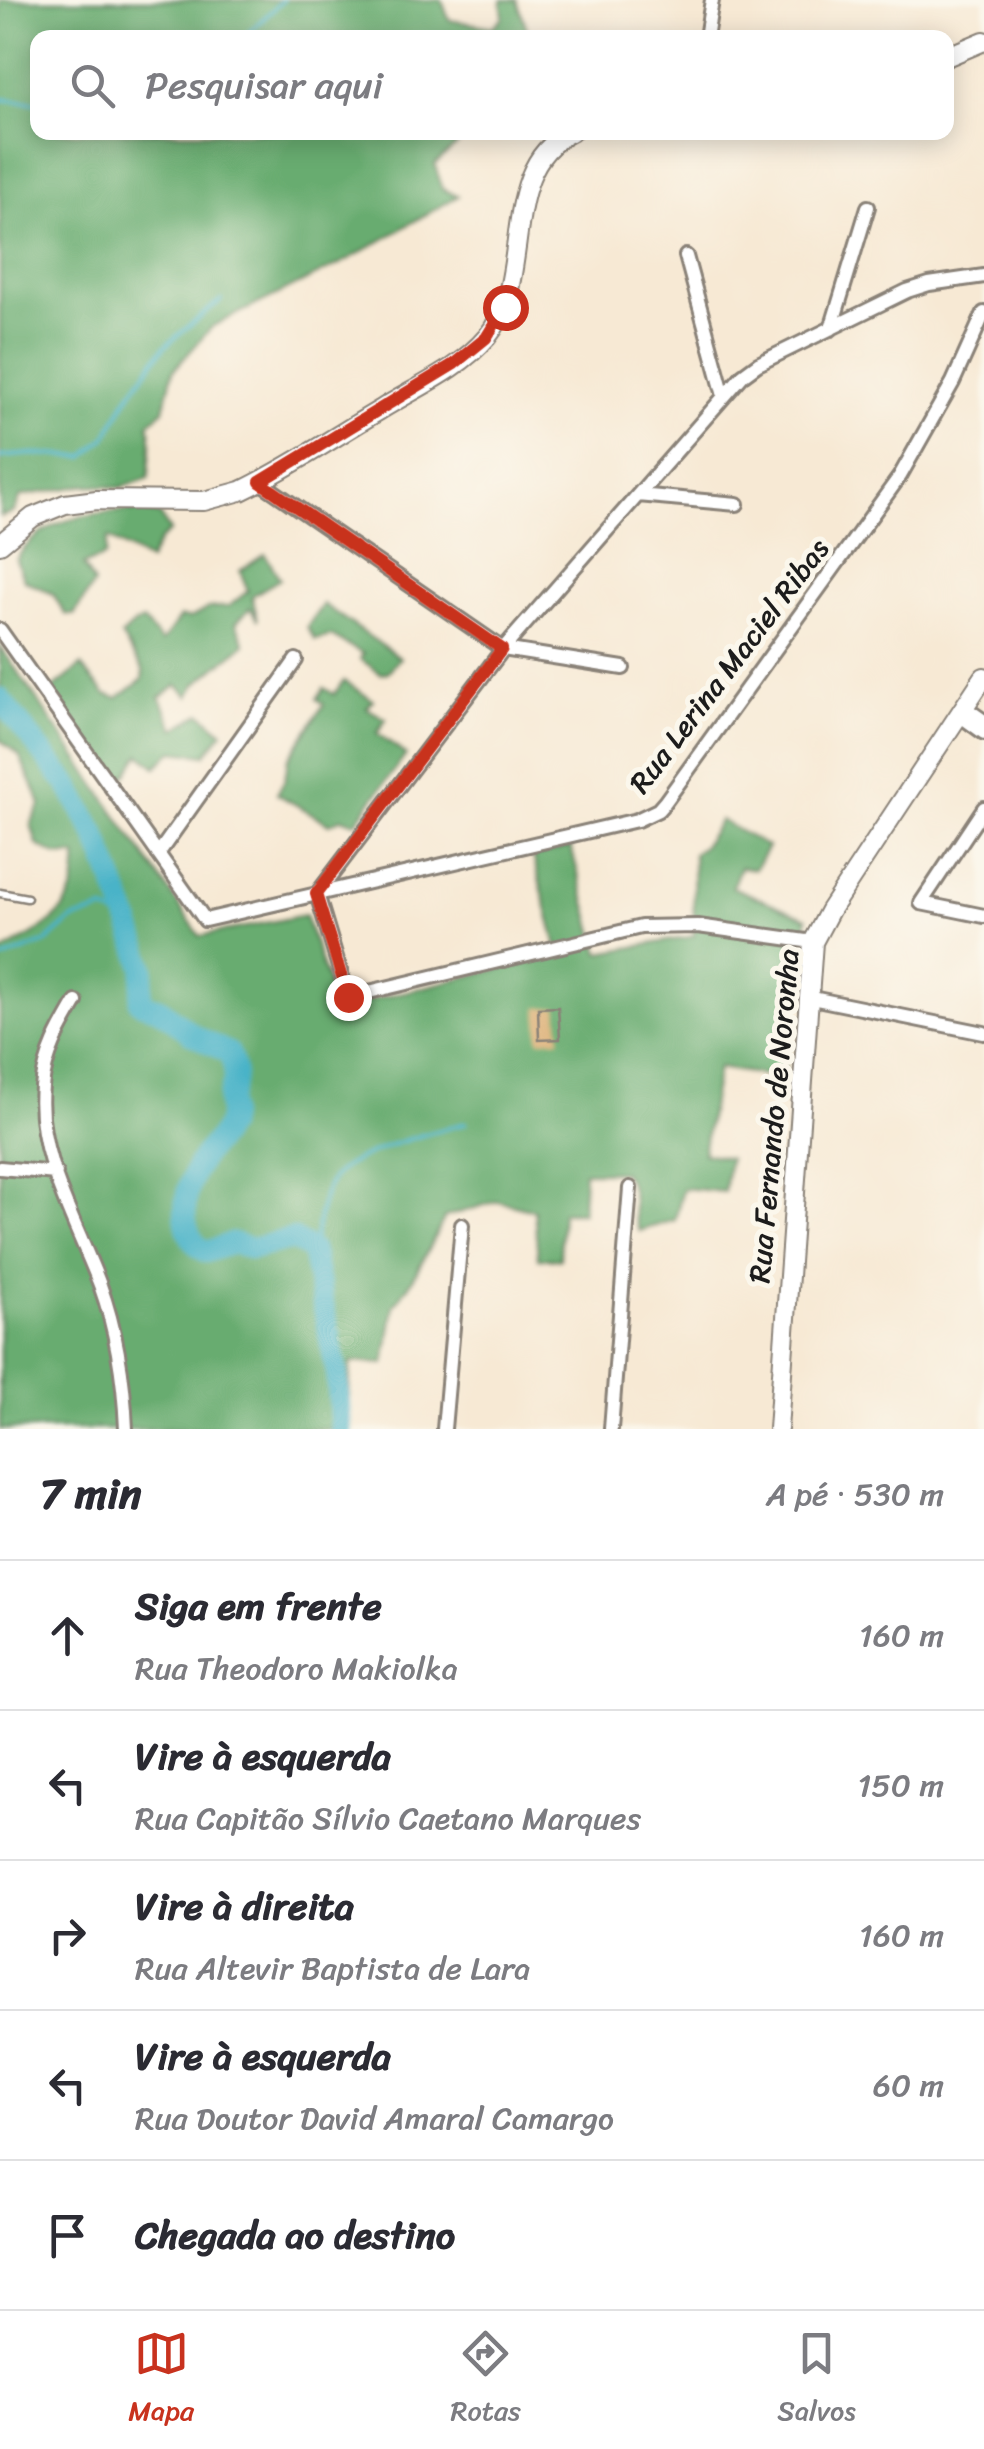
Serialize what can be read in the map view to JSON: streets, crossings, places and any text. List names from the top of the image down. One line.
{"streets":{"main road":["Rua Fernando de Noronha"],"street":["Rua Lerina Maciel Ribas"]},"page":{"search":"Pesquisar aqui","heading":["7 min","A pé · 530 m"],"list":[["Siga em frente","Rua Theodoro Makiolka","160 m"],["Vire à esquerda","Rua Capitão Sílvio Caetano Marques","150 m"],["Vire à direita","Rua Altevir Baptista de Lara","160 m"],["Vire à esquerda","Rua Doutor David Amaral Camargo","60 m"],"Chegada ao destino"],"nav":["Mapa","Rotas","Salvos"]}}
